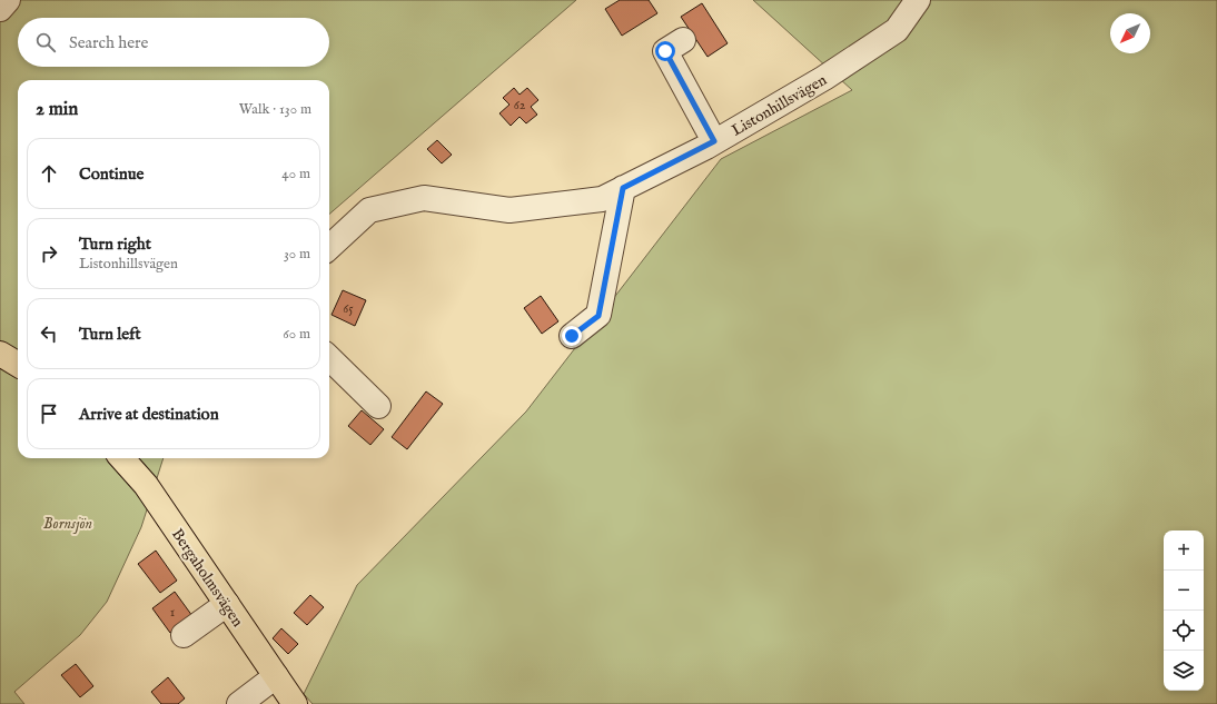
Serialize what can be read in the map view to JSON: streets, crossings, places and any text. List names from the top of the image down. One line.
{"streets":{"main road":["Bergaholmsvägen"],"street":["Listonhillsvägen"]},"parks":["Bornsjön"],"house_numbers":["62","65","1"],"north":"bottom left","page":{"search":"Search here","heading":["2 min","Walk · 130 m"],"list":[["Continue","40 m"],["Turn right","Listonhillsvägen","30 m"],["Turn left","60 m"],"Arrive at destination"],"map_buttons":["+","−"]}}
